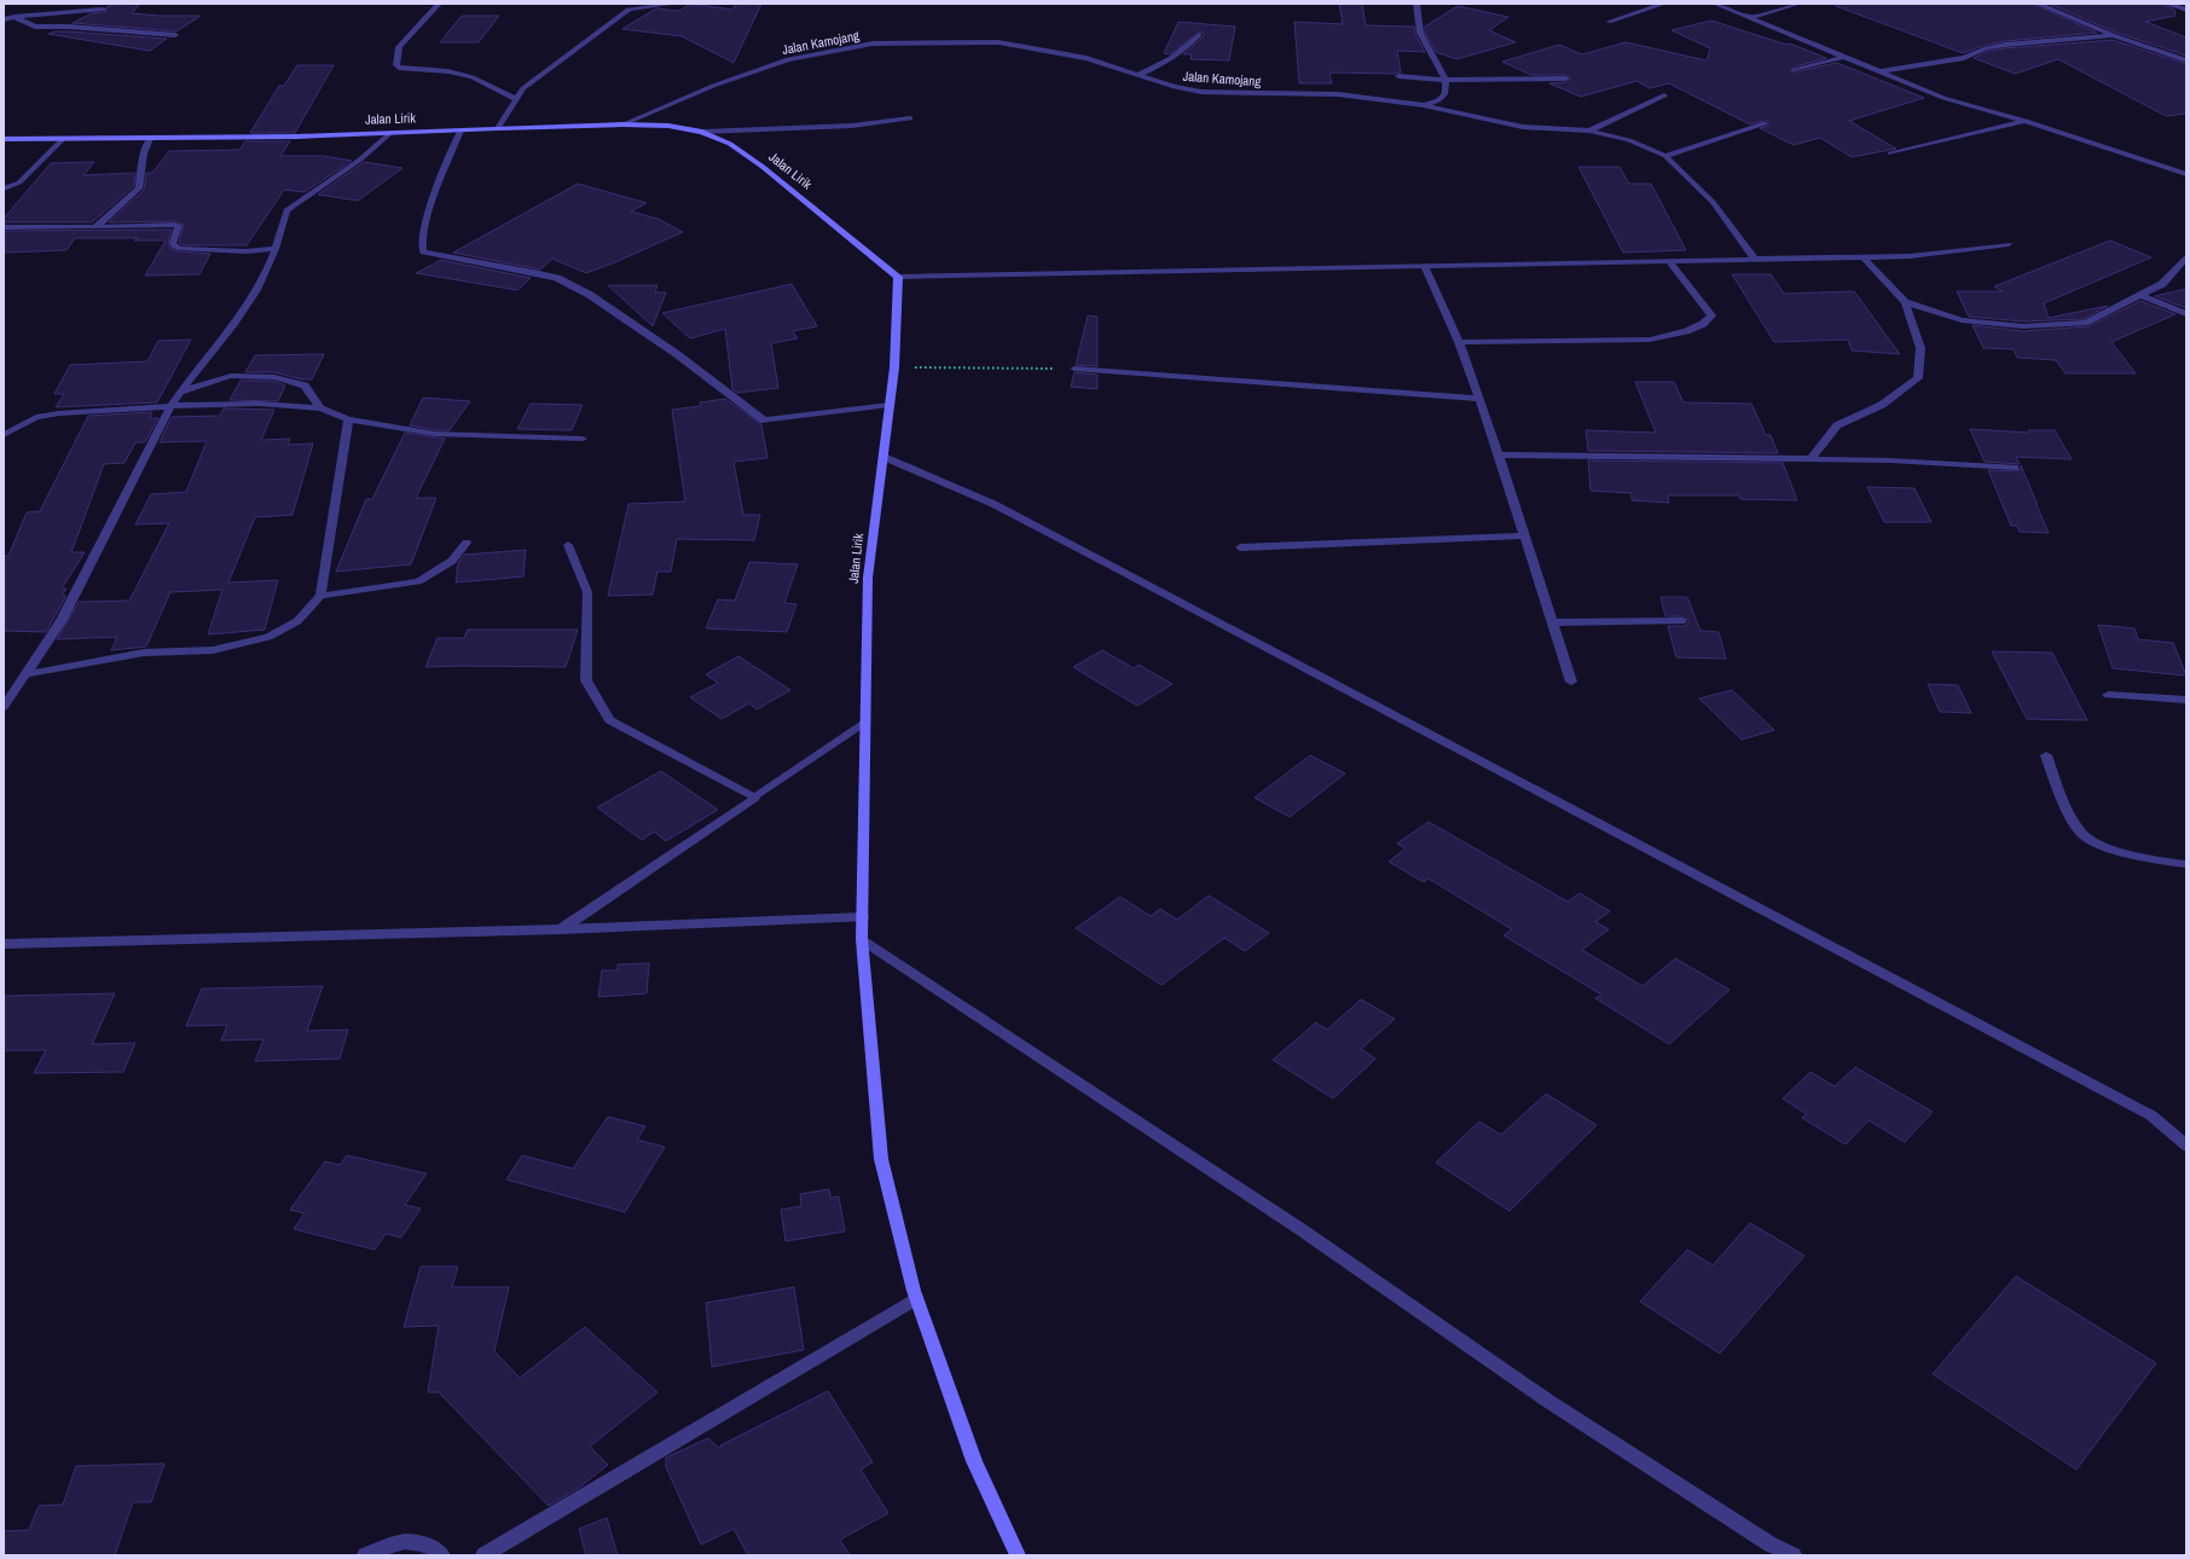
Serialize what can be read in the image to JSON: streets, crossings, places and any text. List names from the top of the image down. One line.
{"streets":{"main road":["Jalan Lirik"],"street":["Jalan Kamojang"]},"crossings":[["Jalan Kamojang","Jalan Lirik"]]}
